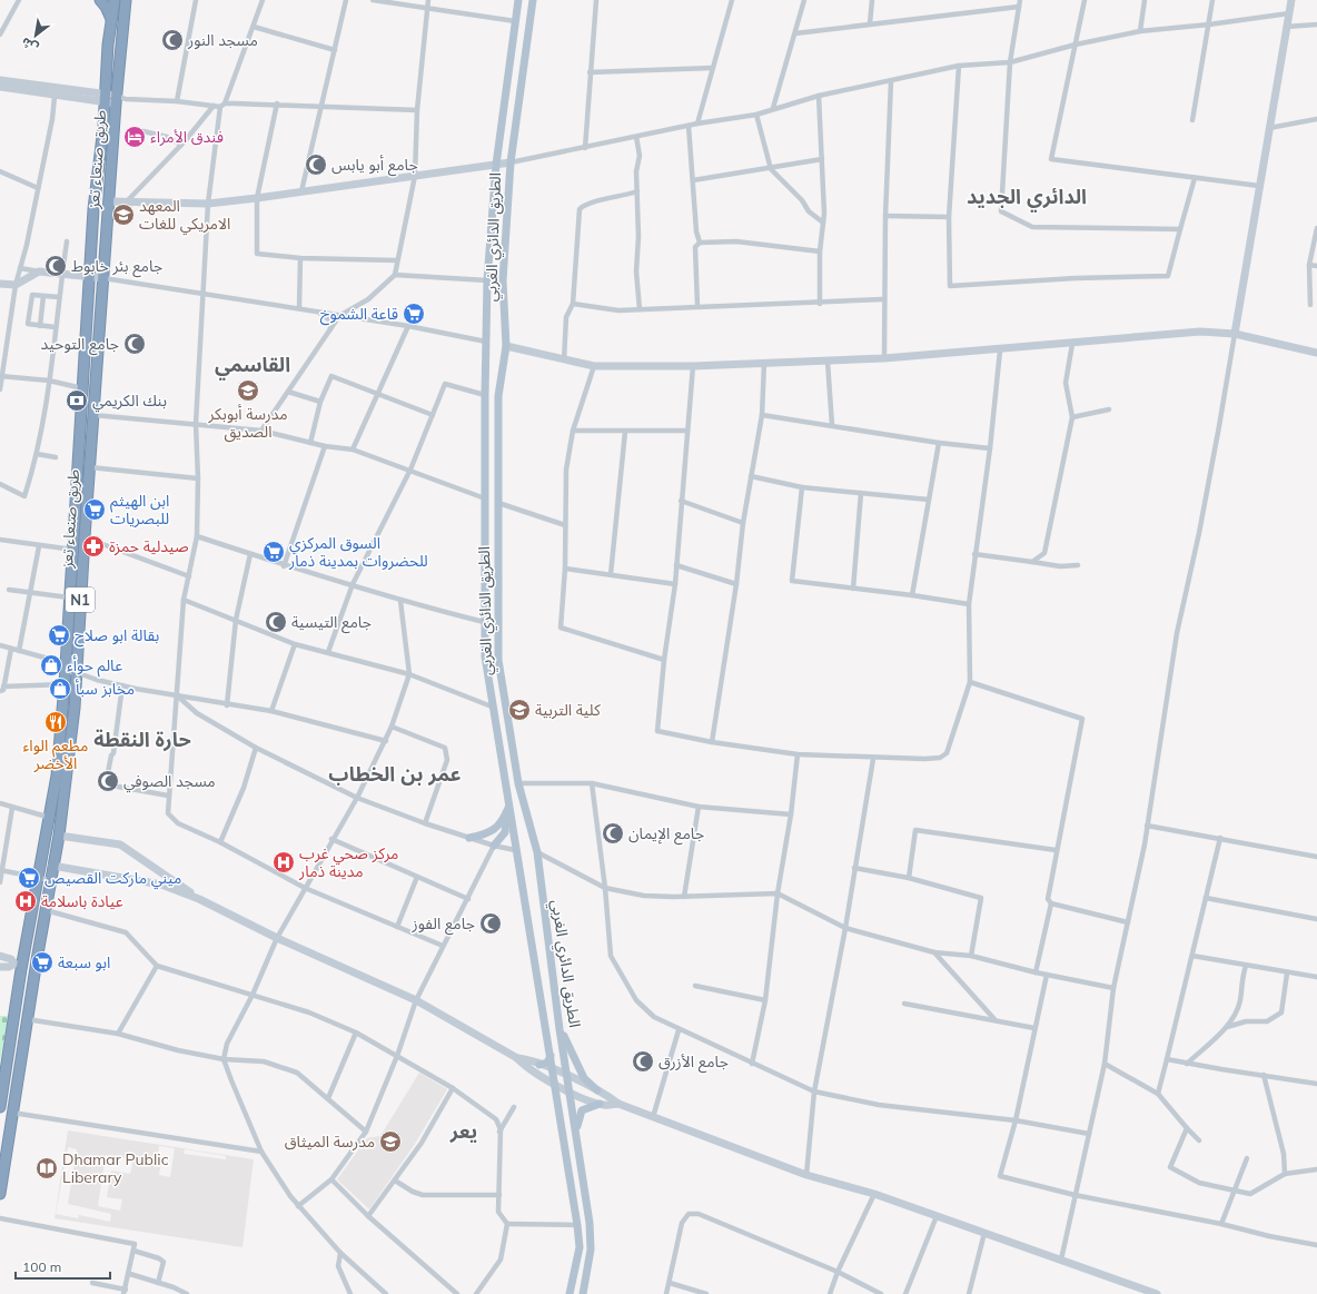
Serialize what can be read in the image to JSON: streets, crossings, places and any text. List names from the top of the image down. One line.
{"streets":{"highway":["طريق صنعاء تعز","N1"],"main road":["الطريق الدائري الغربي"]},"districts":["الدائري الجديد","القاسمي","حارة النقطة","عمر بن الخطاب","يعر"],"places":{"mosque":["مسجد النور","جامع أبو يابس","جامع بئر خابوط","جامع التوحيد","جامع التيسية","مسجد الصوفي","جامع الإيمان","جامع الفوز","جامع الأزرق"],"hotel":["فندق الأمراء"],"school or university":["المعهد الامريكي للغات","مدرسة أبوبكر الصديق","كلية التربية","مدرسة الميثاق"],"supermarket":["قاعة الشموخ","ابن الهيثم للبصريات","السوق المركزي للحضروات بمدينة ذمار","بقالة ابو صلاح","ميني ماركت القصيص","ابو سبعة"],"bank":["بنك الكريمي"],"pharmacy":["صيدلية حمزة"],"shop":["عالم حوأء","مخابز سبأ"],"restaurant":["مطعم الواء الأخضر"],"hospital":["مركز صحي غرب مدينة ذمار","عيادة باسلامة"],"library":["Dhamar Public Liberary"]},"scale_bar":"100 m","north":"bottom left"}
